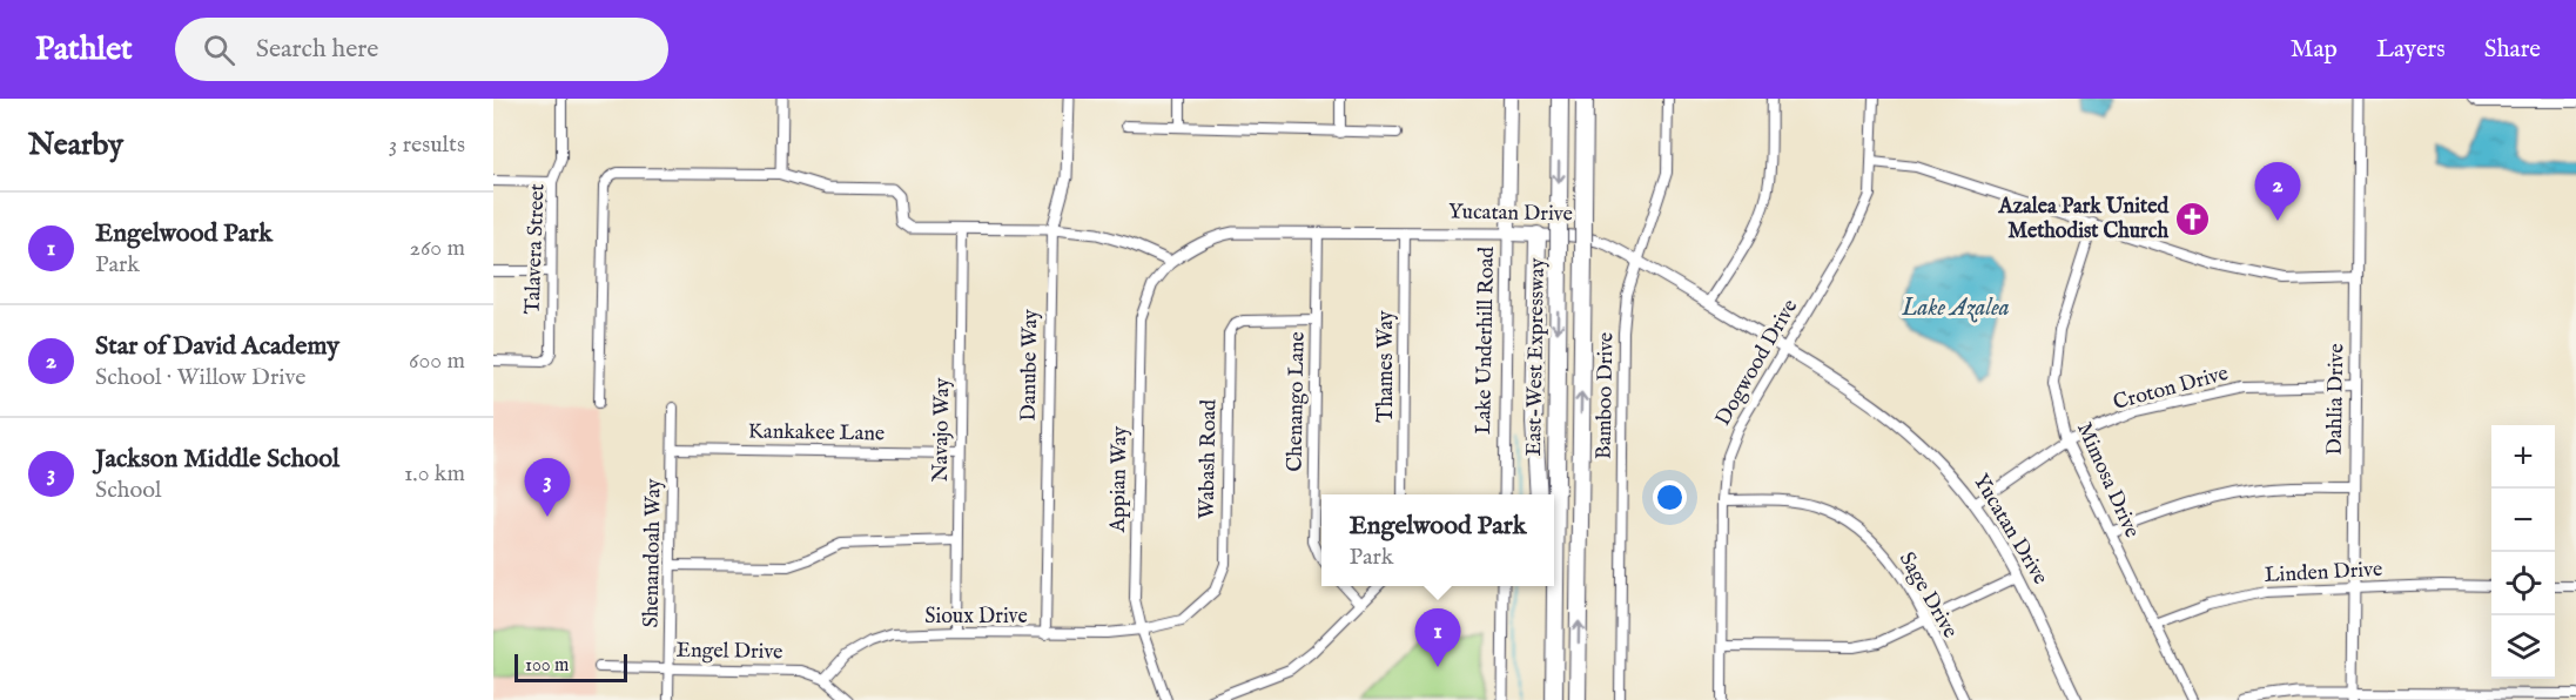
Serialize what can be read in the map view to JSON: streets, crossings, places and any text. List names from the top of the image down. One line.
{"streets":{"highway":["East-West Expressway"],"main road":["Yucatan Drive","Lake Underhill Road"],"street":["Talavera Street","Dogwood Drive","Danube Way","Thames Way","Croton Drive","Bamboo Drive","Dahlia Drive","Chenango Lane","Navajo Way","Kankakee Lane","Wabash Road","Appian Way","Mimosa Drive","Shenandoah Way","Linden Drive","Sage Drive","Sioux Drive","Engel Drive"]},"crossings":[["Yucatan Drive","Lake Underhill Road"],["Yucatan Drive","Dogwood Drive"],["Yucatan Drive","Thames Way"],["Yucatan Drive","Croton Drive"],["Yucatan Drive","Bamboo Drive"],["Yucatan Drive","Chenango Lane"],["Yucatan Drive","Appian Way"],["Dogwood Drive","Sage Drive"],["Danube Way","Sioux Drive"],["Croton Drive","Dahlia Drive"],["Croton Drive","Mimosa Drive"],["Dahlia Drive","Linden Drive"],["Chenango Lane","Wabash Road"],["Navajo Way","Kankakee Lane"],["Navajo Way","Sioux Drive"],["Kankakee Lane","Shenandoah Way"],["Wabash Road","Appian Way"],["Wabash Road","Sioux Drive"],["Appian Way","Sioux Drive"],["Mimosa Drive","Linden Drive"],["Shenandoah Way","Engel Drive"],["Sioux Drive","Engel Drive"]],"water":["Lake Azalea"],"places":{"church":["Azalea Park United Methodist Church"]},"scale_bar":"100 m","page":{"header":"Pathlet","search":"Search here","nav":["Map","Layers","Share"],"heading":["Nearby","3 results"],"pins":["2","3","1"],"list":[{"mark":"1","name":"Engelwood Park","note":"Park","value":"260 m"},{"mark":"2","name":"Star of David Academy","note":"School · Willow Drive","value":"600 m"},{"mark":"3","name":"Jackson Middle School","note":"School","value":"1.0 km"}],"map_buttons":["+","−"],"popup":["Engelwood Park","Park"],"scale":"100 m"}}
